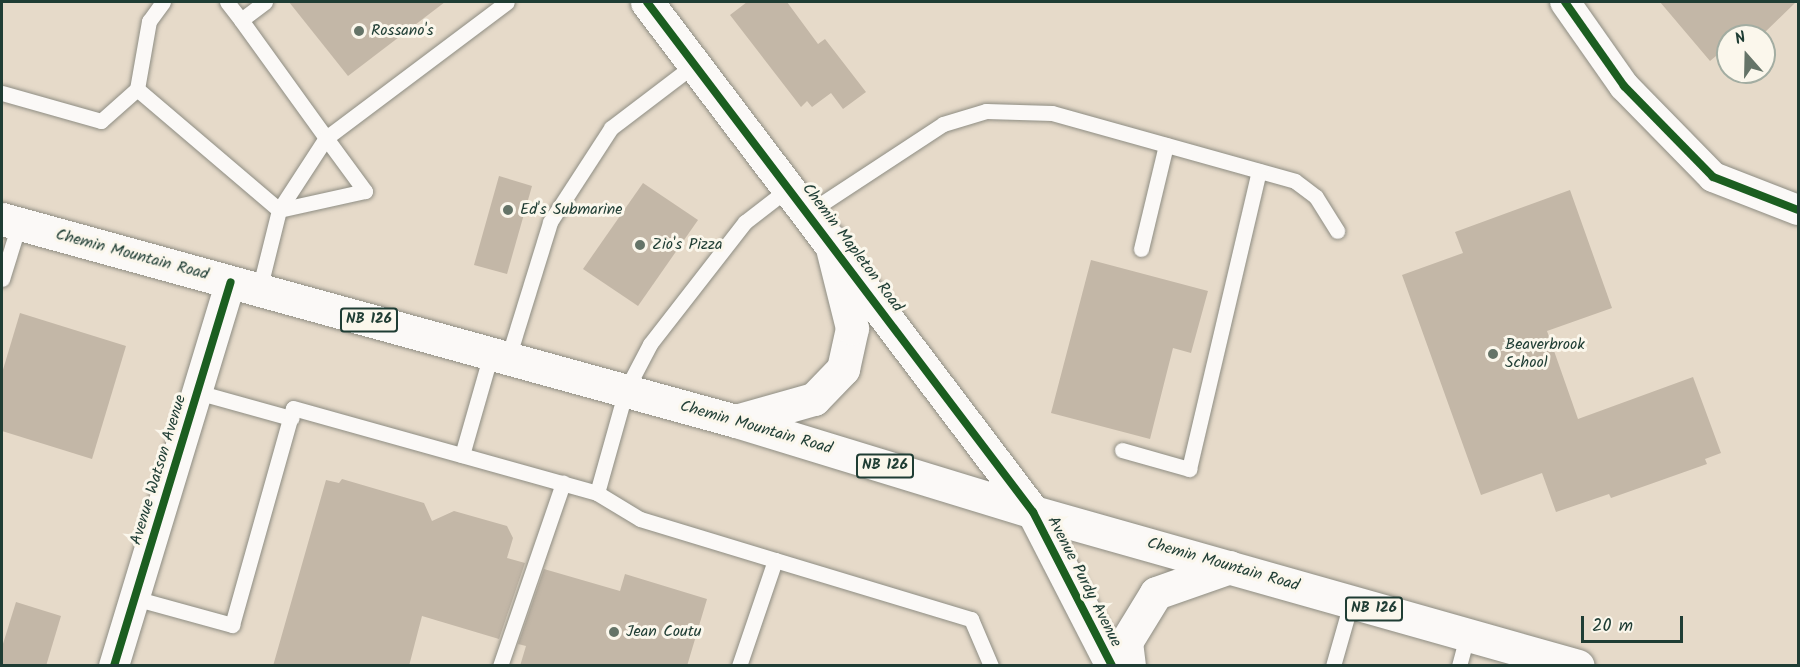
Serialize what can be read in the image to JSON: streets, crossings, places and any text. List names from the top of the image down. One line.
{"streets":{"main road":["Chemin Mapleton Road","Chemin Mountain Road","NB 126","Avenue Purdy Avenue"],"street":["Avenue Watson Avenue"]},"crossings":[["Chemin Mapleton Road","Chemin Mountain Road"],["Chemin Mapleton Road","Avenue Purdy Avenue"],["Chemin Mountain Road","Avenue Watson Avenue"],["Chemin Mountain Road","Avenue Purdy Avenue"]],"places":["Rossano's","Ed's Submarine","Zio's Pizza","Beaverbrook School","Jean Coutu"],"scale_bar":"20 m","north":"top"}
